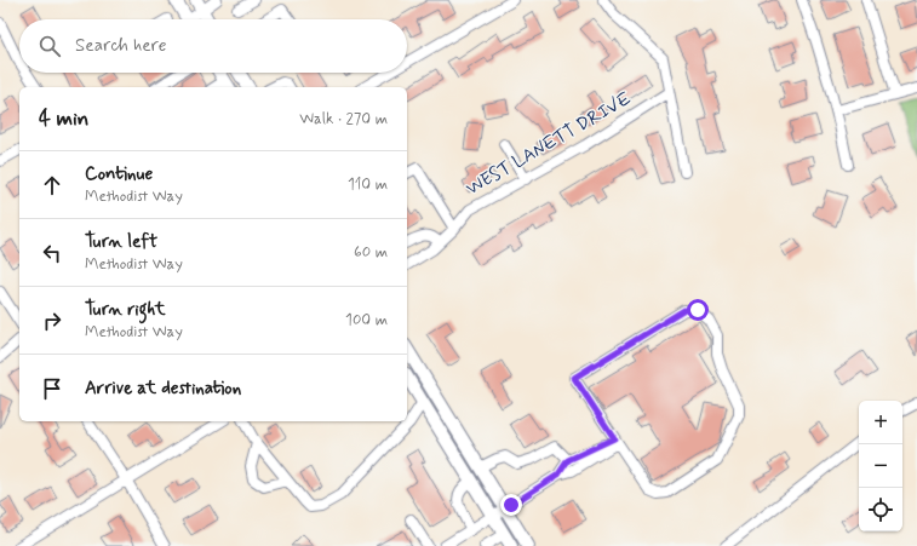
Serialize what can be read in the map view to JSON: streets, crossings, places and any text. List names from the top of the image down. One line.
{"streets":{"street":["WEST LANETT DRIVE"]},"page":{"search":"Search here","heading":["4 min","Walk · 270 m"],"list":[["Continue","Methodist Way","110 m"],["Turn left","Methodist Way","60 m"],["Turn right","Methodist Way","100 m"],"Arrive at destination"],"map_buttons":["+","−"]}}
